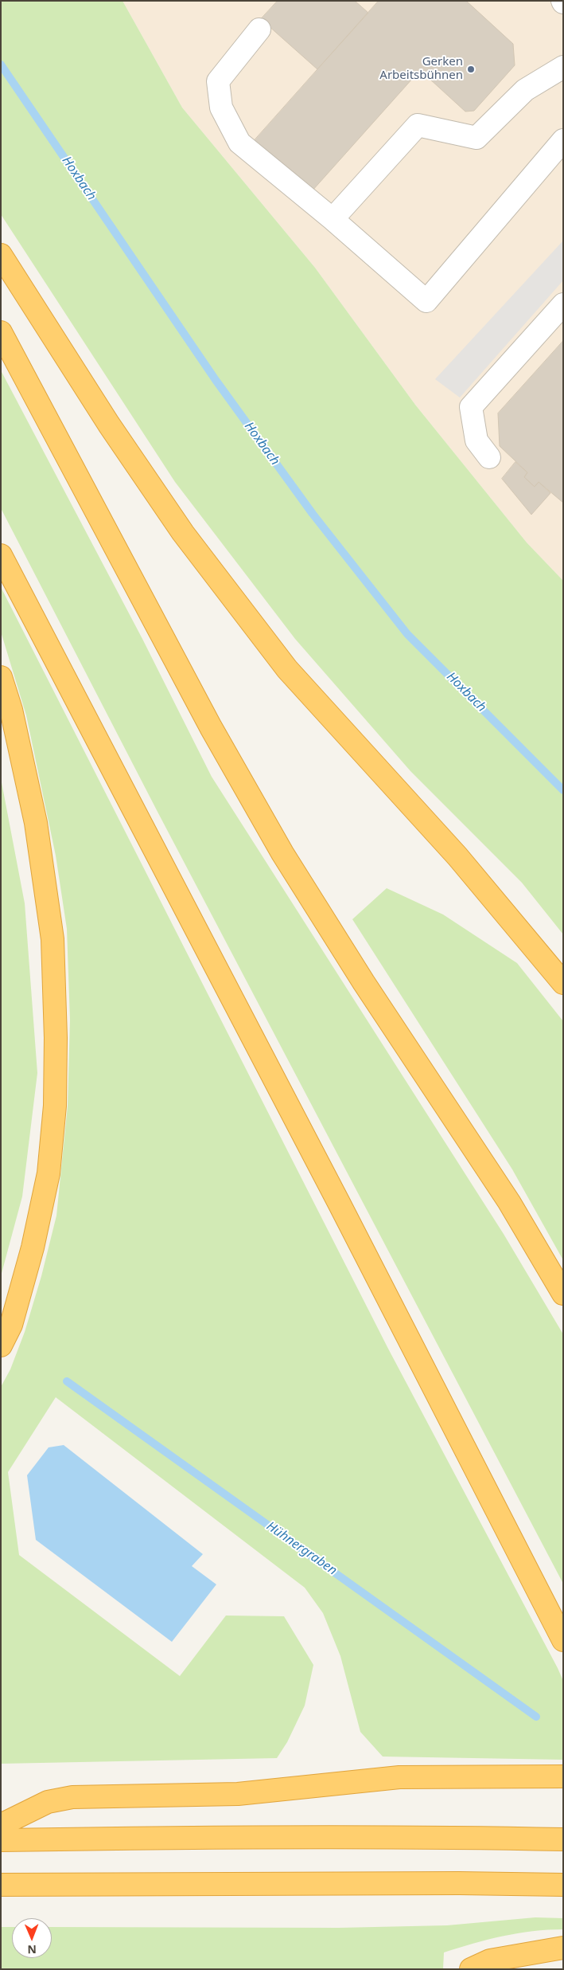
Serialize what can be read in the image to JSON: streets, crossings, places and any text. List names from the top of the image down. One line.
{"water":["Hoxbach","Hühnergraben"],"places":["Gerken Arbeitsbühnen"],"north":"bottom"}
